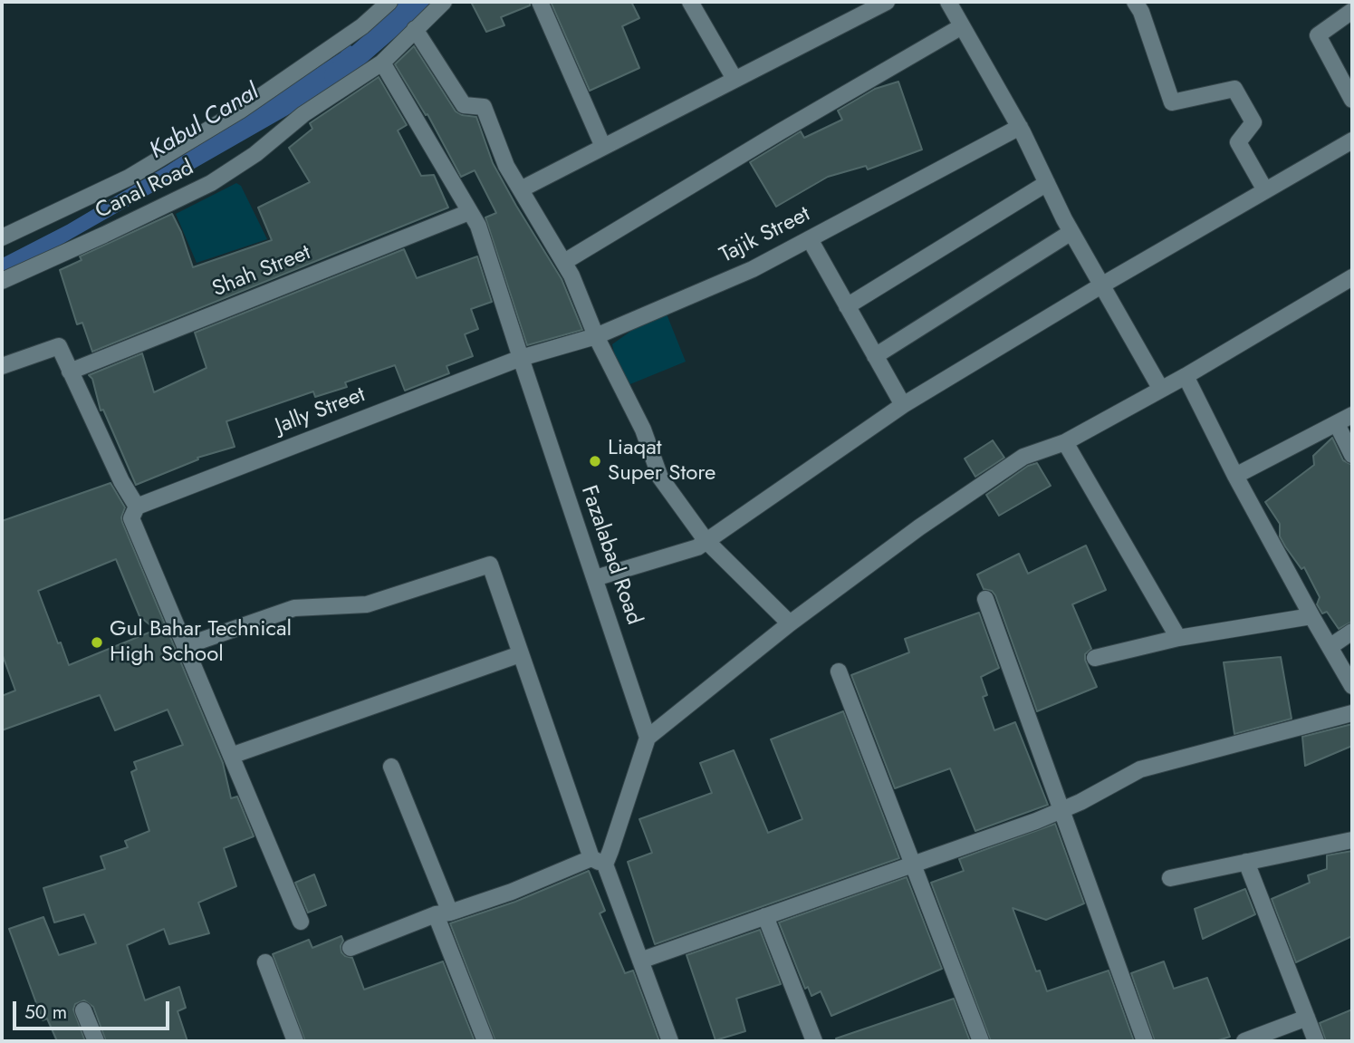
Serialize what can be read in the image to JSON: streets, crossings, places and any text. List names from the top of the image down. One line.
{"streets":{"street":["Canal Road","Tajik Street","Shah Street","Jally Street","Fazalabad Road"]},"crossings":[["Canal Road","Fazalabad Road"],["Tajik Street","Jally Street"],["Tajik Street","Fazalabad Road"],["Shah Street","Fazalabad Road"],["Jally Street","Fazalabad Road"]],"water":["Kabul Canal"],"places":["Liaqat Super Store","Gul Bahar Technical High School"],"scale_bar":"50 m"}
